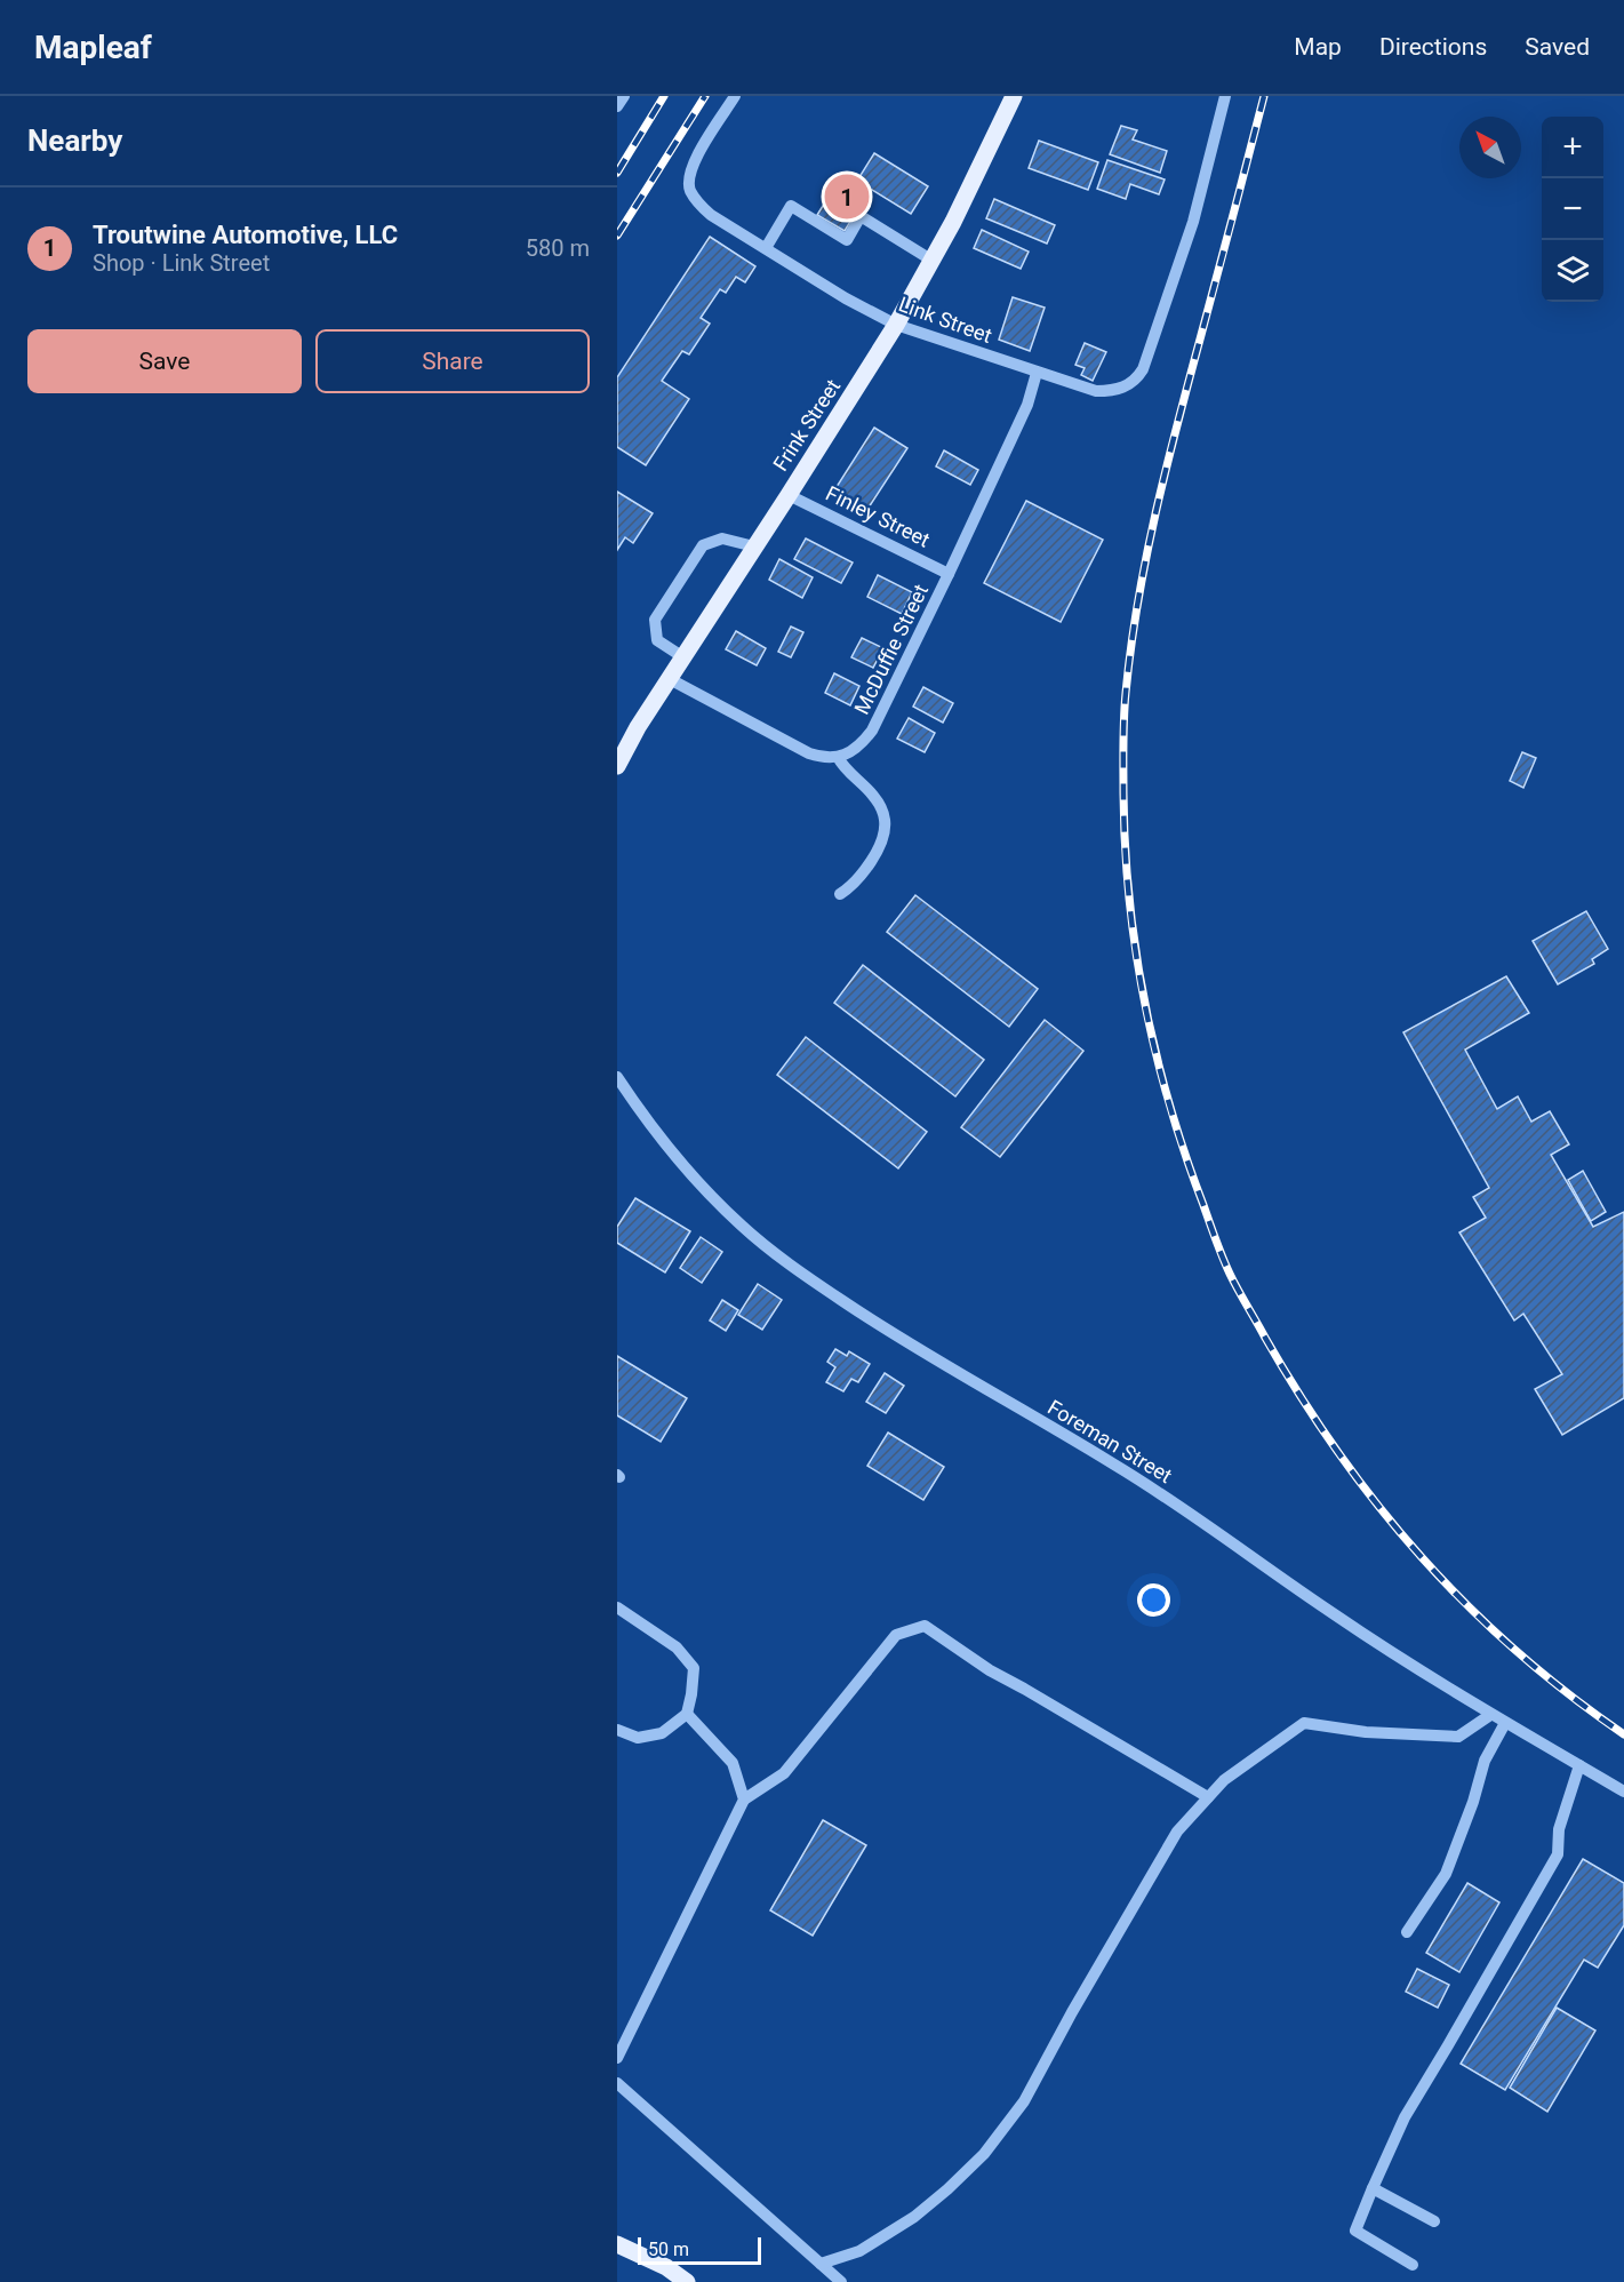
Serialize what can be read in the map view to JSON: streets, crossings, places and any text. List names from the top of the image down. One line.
{"streets":{"main road":["Frink Street"],"street":["Link Street","Finley Street","McDuffie Street","Foreman Street"]},"crossings":[["Link Street","Frink Street"],["Link Street","McDuffie Street"],["Frink Street","Finley Street"],["Finley Street","McDuffie Street"]],"scale_bar":"50 m","north":"top left","page":{"header":"Mapleaf","nav":["Map","Directions","Saved"],"heading":"Nearby","map_buttons":["+","−"],"pins":"1","list":[{"mark":"1","name":"Troutwine Automotive, LLC","note":"Shop · Link Street","value":"580 m"}],"buttons":["Save","Share"],"scale":"50 m"}}
